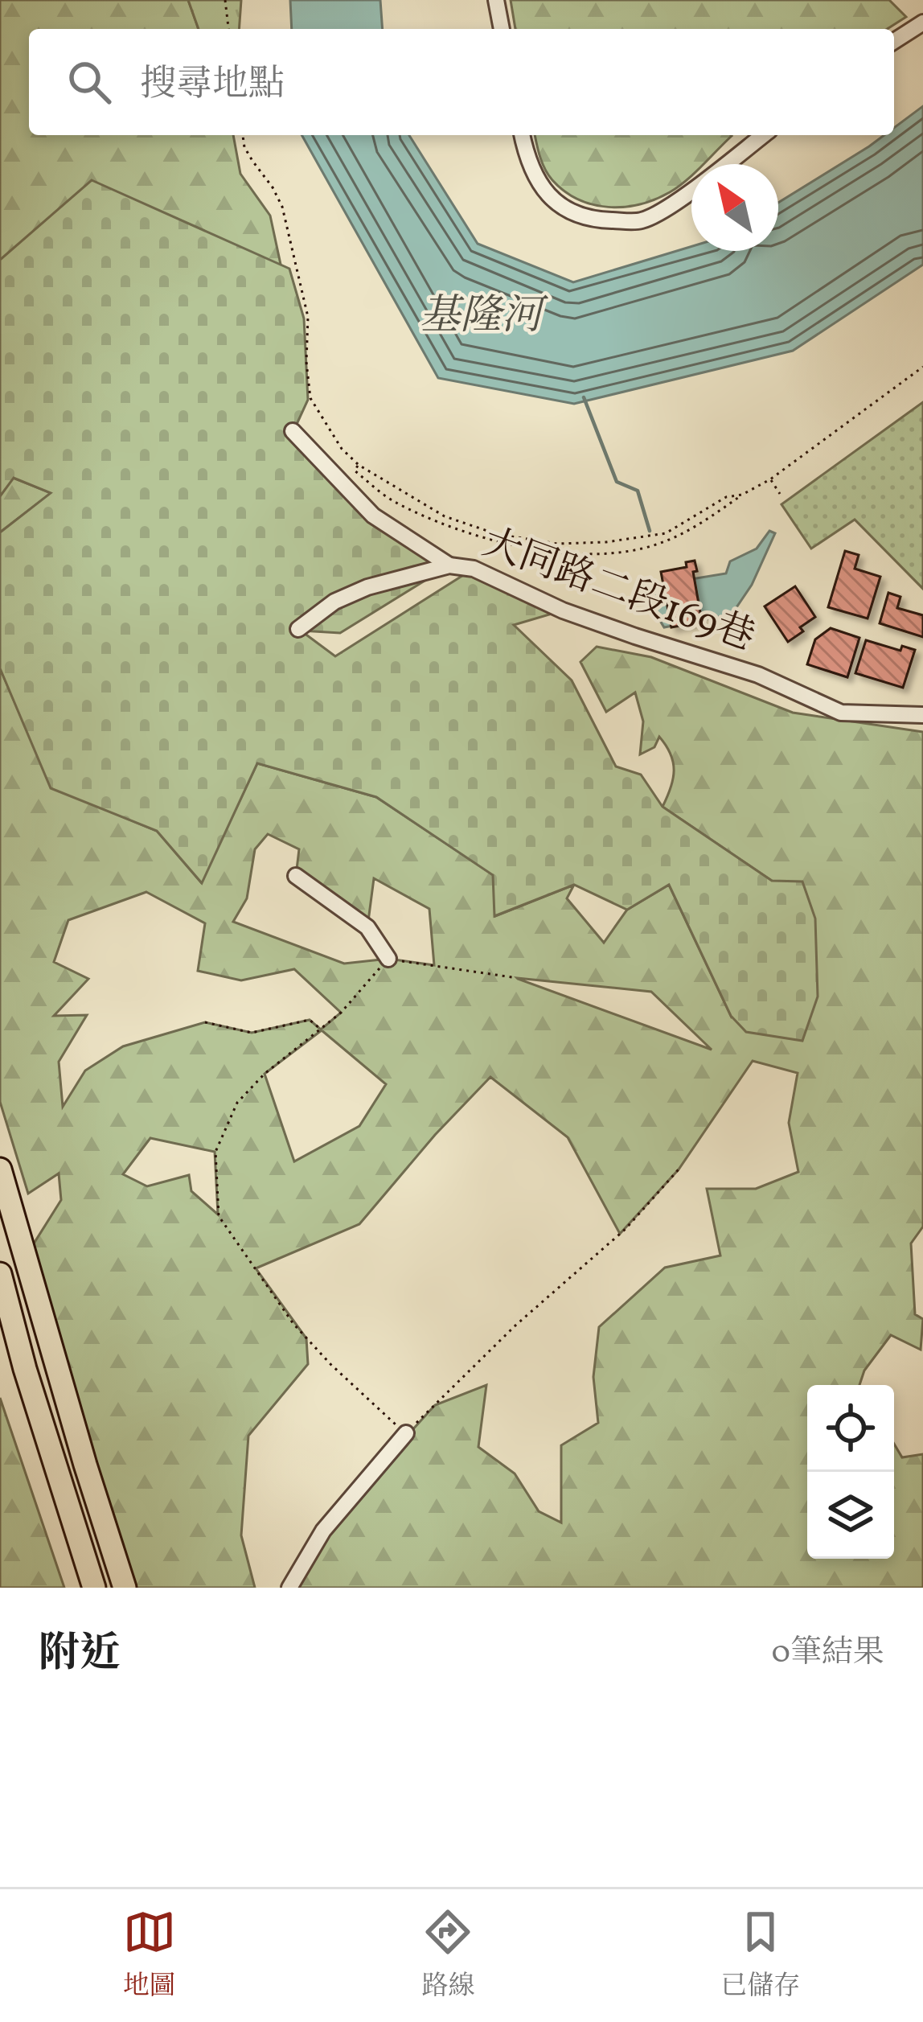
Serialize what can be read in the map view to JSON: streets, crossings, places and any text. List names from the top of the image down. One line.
{"streets":{"street":["大同路二段169巷"]},"water":["基隆河"],"north":"top left","page":{"search":"搜尋地點","heading":["附近","0筆結果"],"nav":["地圖","路線","已儲存"]}}
